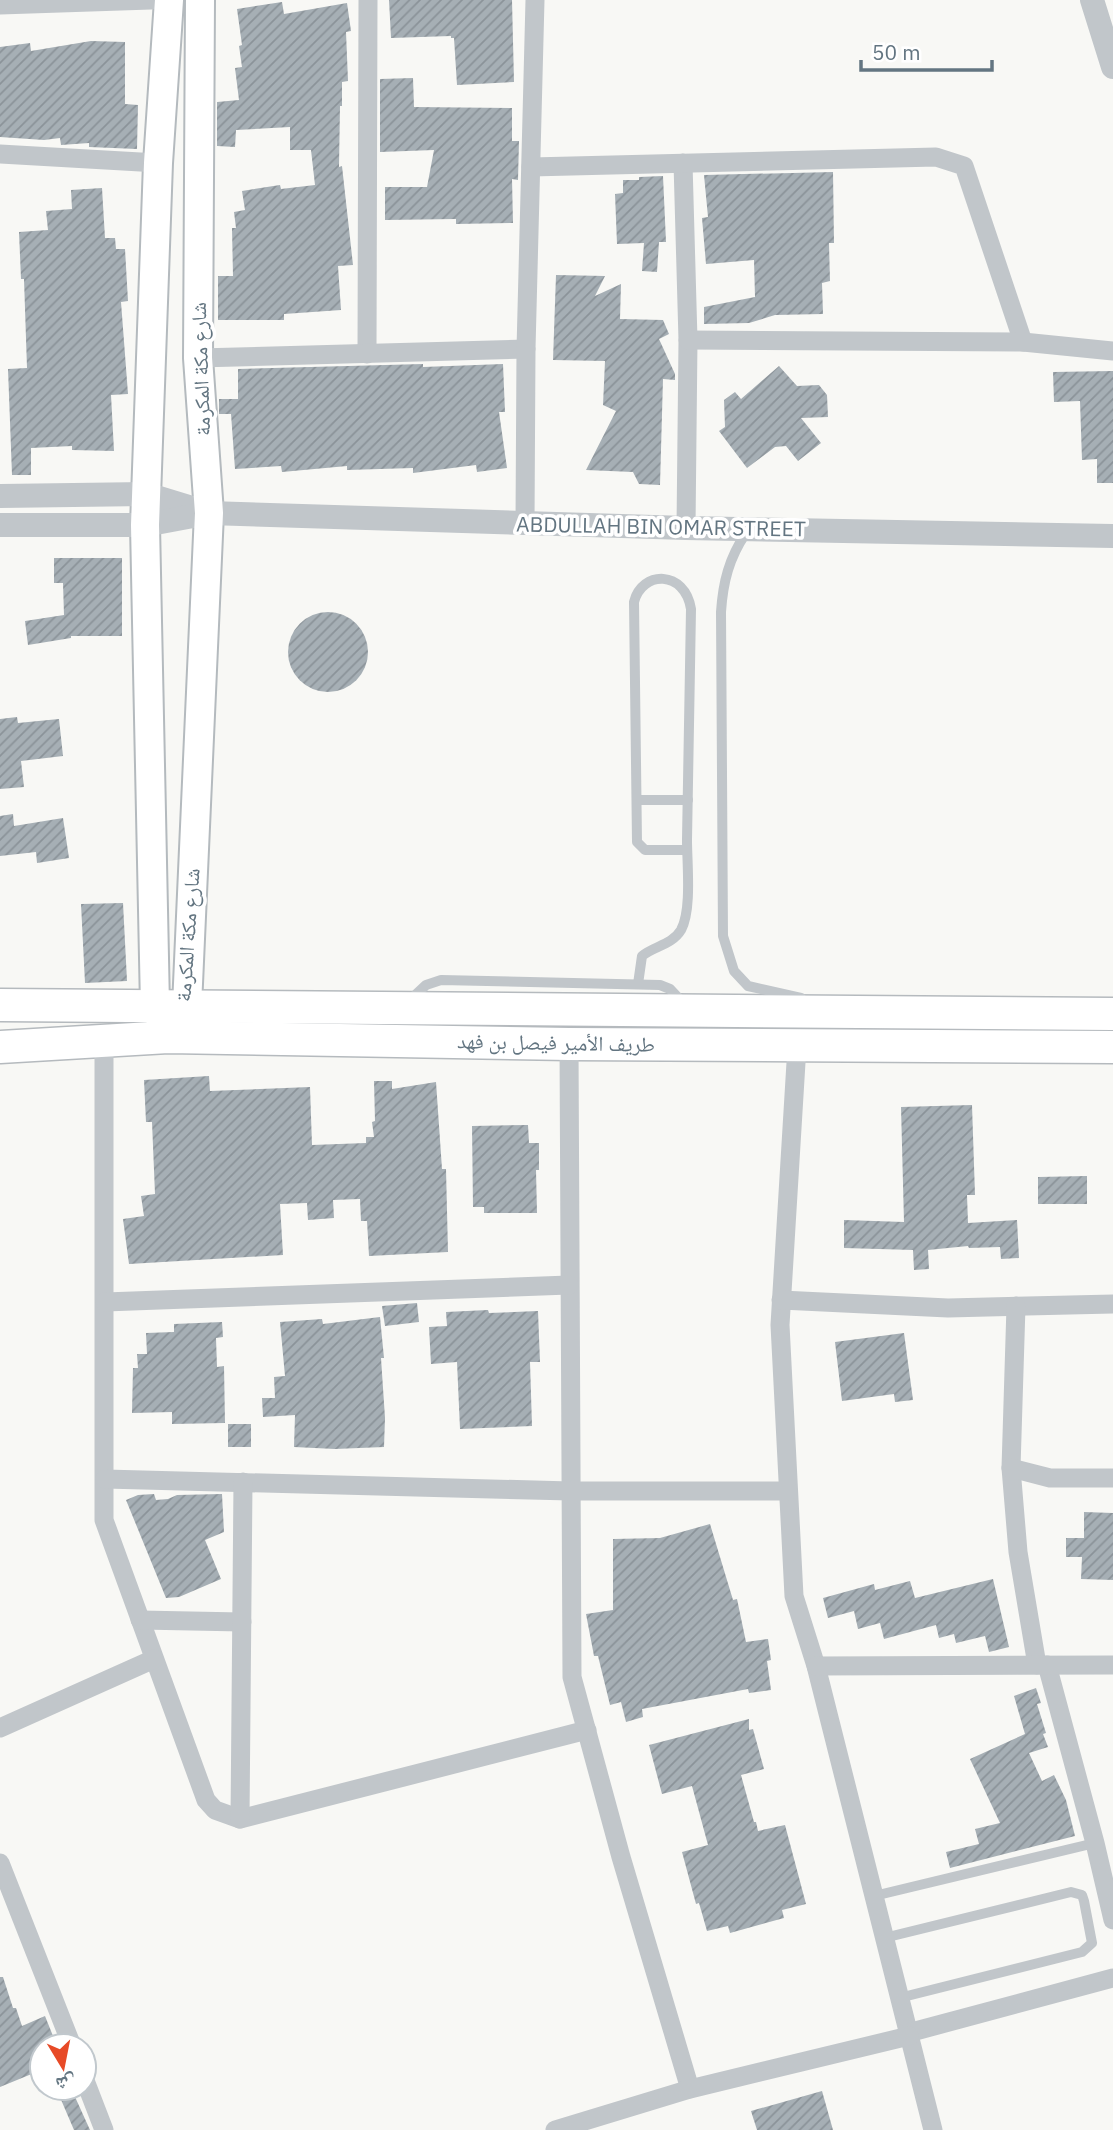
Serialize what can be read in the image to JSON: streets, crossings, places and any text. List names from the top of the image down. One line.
{"streets":{"main road":["شارع مكة المكرمة","طريف الأمير فيصل بن فهد"],"street":["ABDULLAH BIN OMAR STREET"]},"crossings":[["شارع مكة المكرمة","ABDULLAH BIN OMAR STREET"],["شارع مكة المكرمة","طريف الأمير فيصل بن فهد"]],"scale_bar":"50 m","north":"bottom"}
